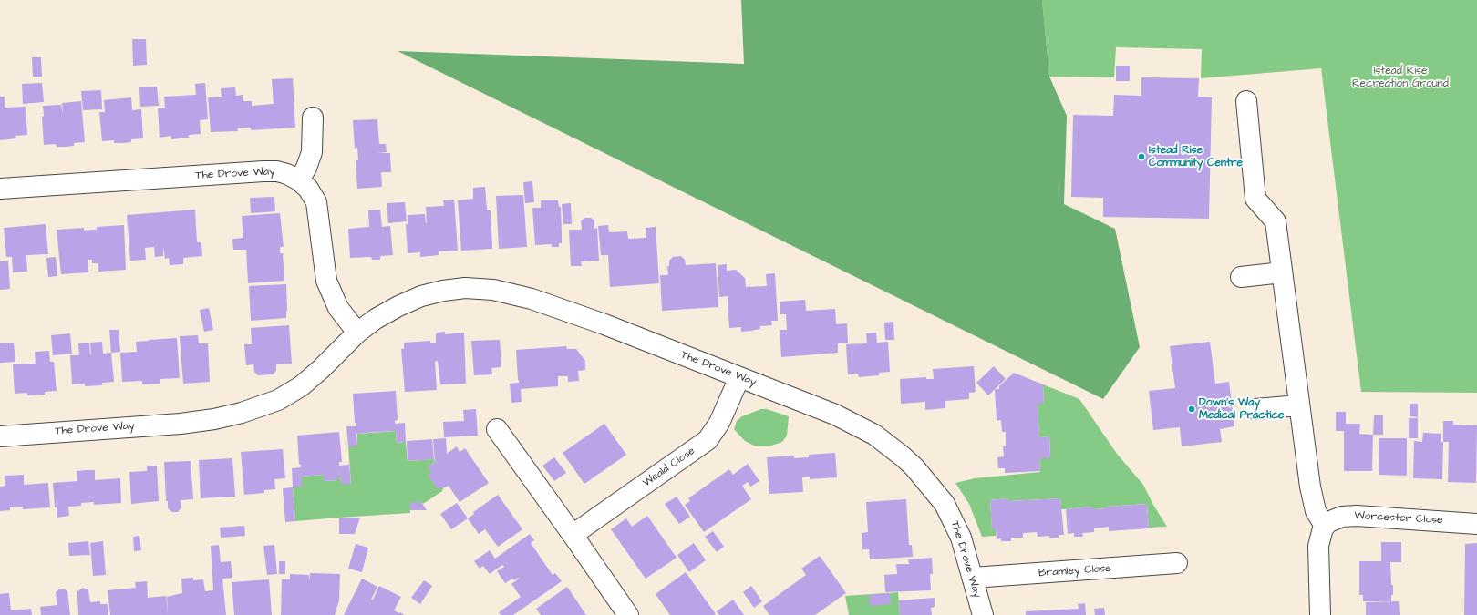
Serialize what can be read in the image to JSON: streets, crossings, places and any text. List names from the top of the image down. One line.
{"streets":{"street":["The Drove Way","Weald Close","Worcester Close","Bramley Close"]},"crossings":[["The Drove Way","Weald Close"],["The Drove Way","Bramley Close"]],"parks":["Istead Rise Recreation Ground"],"places":["Istead Rise Community Centre","Down's Way Medical Practice"]}
